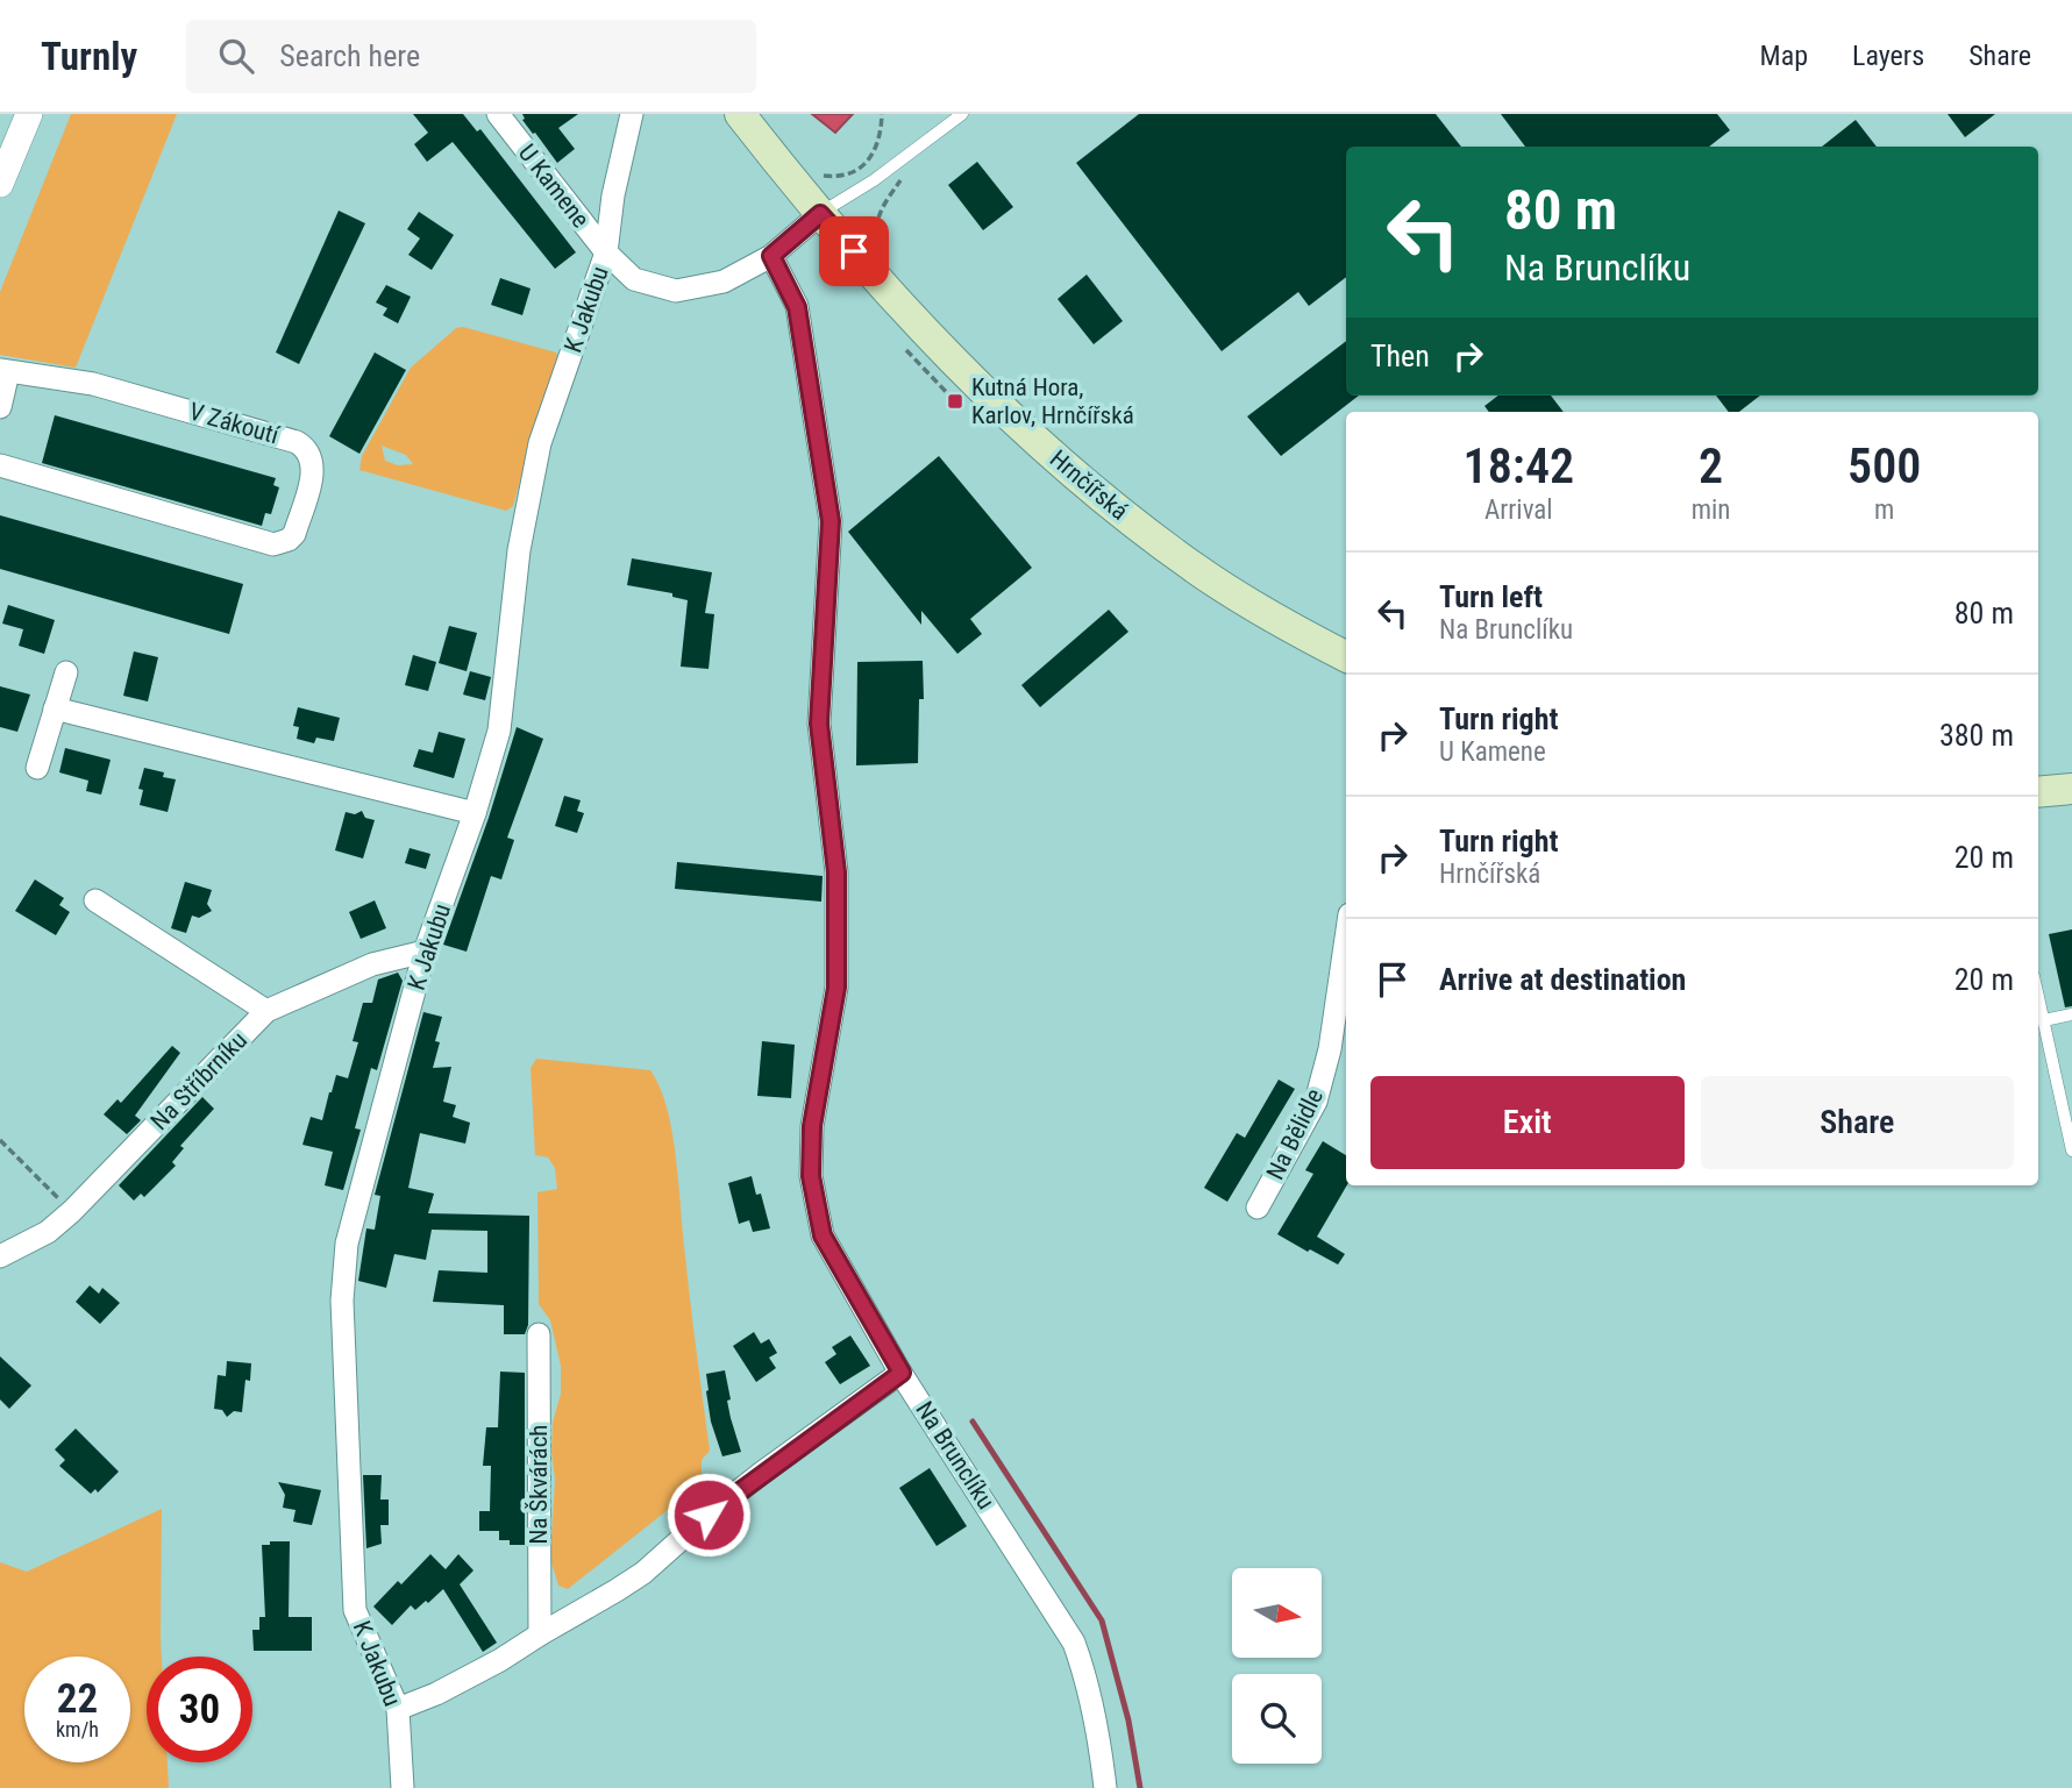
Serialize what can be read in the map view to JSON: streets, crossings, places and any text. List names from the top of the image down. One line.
{"streets":{"main road":["Hrnčířská"],"street":["U Kamene","K Jakubu","V Zákoutí","Na Stříbrníku","Na Bělidle","Na Brunclíku","Na Škvárách"]},"crossings":[["U Kamene","K Jakubu"],["U Kamene","Hrnčířská"],["U Kamene","Na Brunclíku"],["K Jakubu","Na Stříbrníku"]],"places":{"transit":["Kutná Hora, Karlov, Hrnčířská"]},"north":"right","page":{"header":"Turnly","search":"Search here","nav":["Map","Layers","Share"],"turn":["80 m","Na Brunclíku"],"then":"Then","eta":["18:42","Arrival","2","min","500","m"],"list":[{"name":"Turn left","note":"Na Brunclíku","value":"80 m"},{"name":"Turn right","note":"U Kamene","value":"380 m"},{"name":"Turn right","note":"Hrnčířská","value":"20 m"},{"name":"Arrive at destination","value":"20 m"}],"buttons":["Exit","Share"],"speed":"22 km/h","limit":"30"}}
